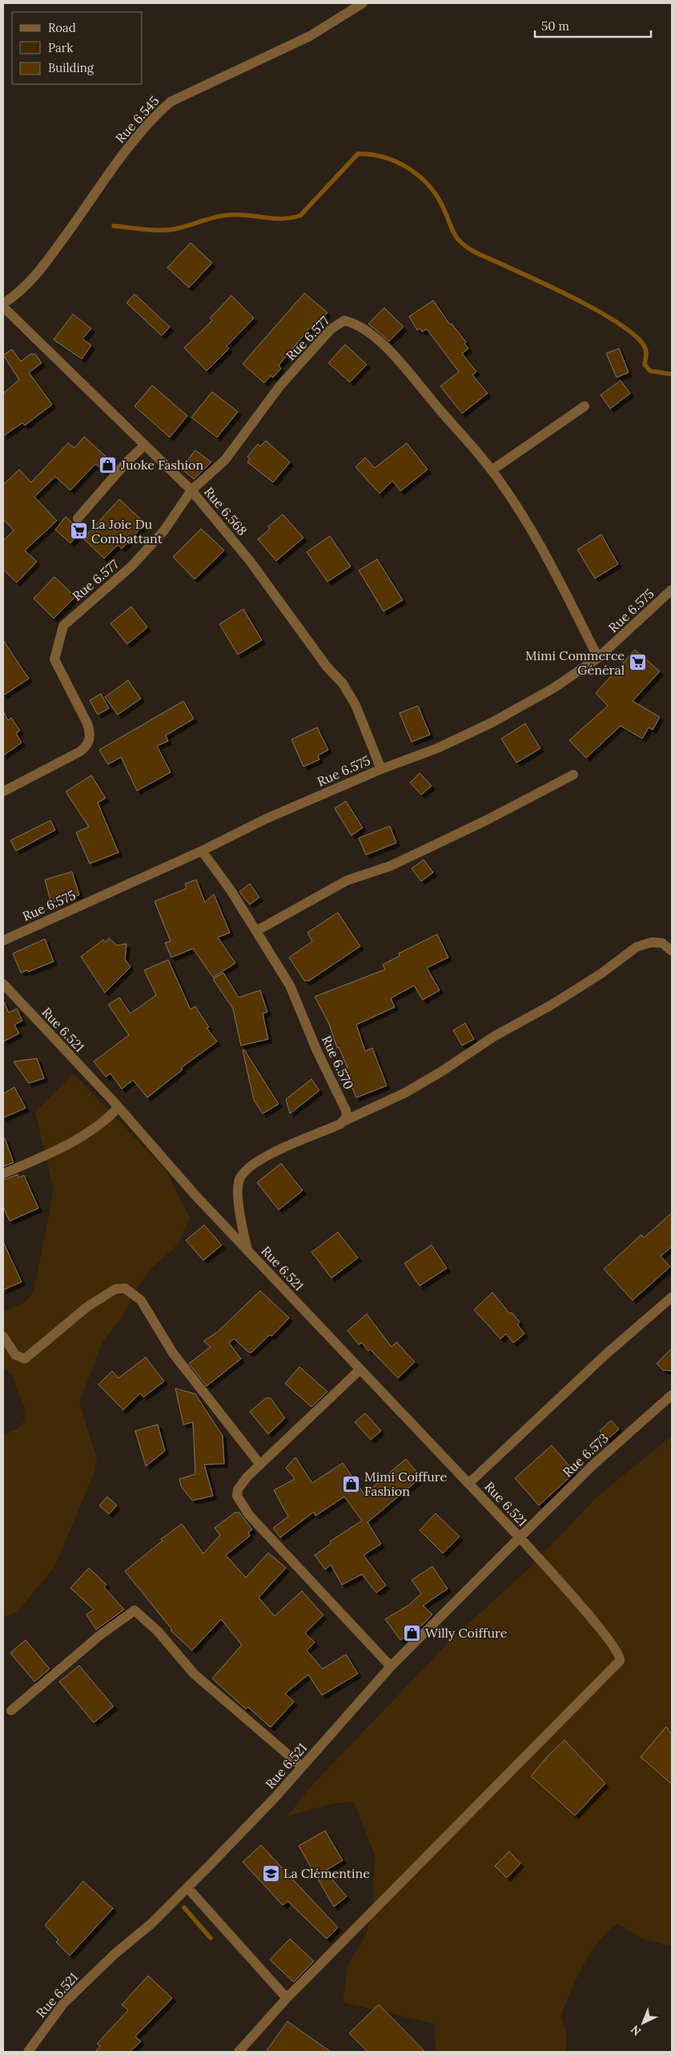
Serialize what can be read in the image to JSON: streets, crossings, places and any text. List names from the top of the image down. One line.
{"streets":{"street":["Rue 6.545","Rue 6.577","Rue 6.568","Rue 6.575","Rue 6.521","Rue 6.570","Rue 6.573"]},"crossings":[["Rue 6.545","Rue 6.568"],["Rue 6.577","Rue 6.568"],["Rue 6.568","Rue 6.575"],["Rue 6.575","Rue 6.570"],["Rue 6.521","Rue 6.573"]],"places":{"shop":["Juoke Fashion","Mimi Coiffure Fashion","Willy Coiffure"],"supermarket":["La Joie Du Combattant","Mimi Commerce Général"],"school or university":["La Clémentine"]},"legend":["Road","Park","Building"],"scale_bar":"50 m","north":"bottom left"}
